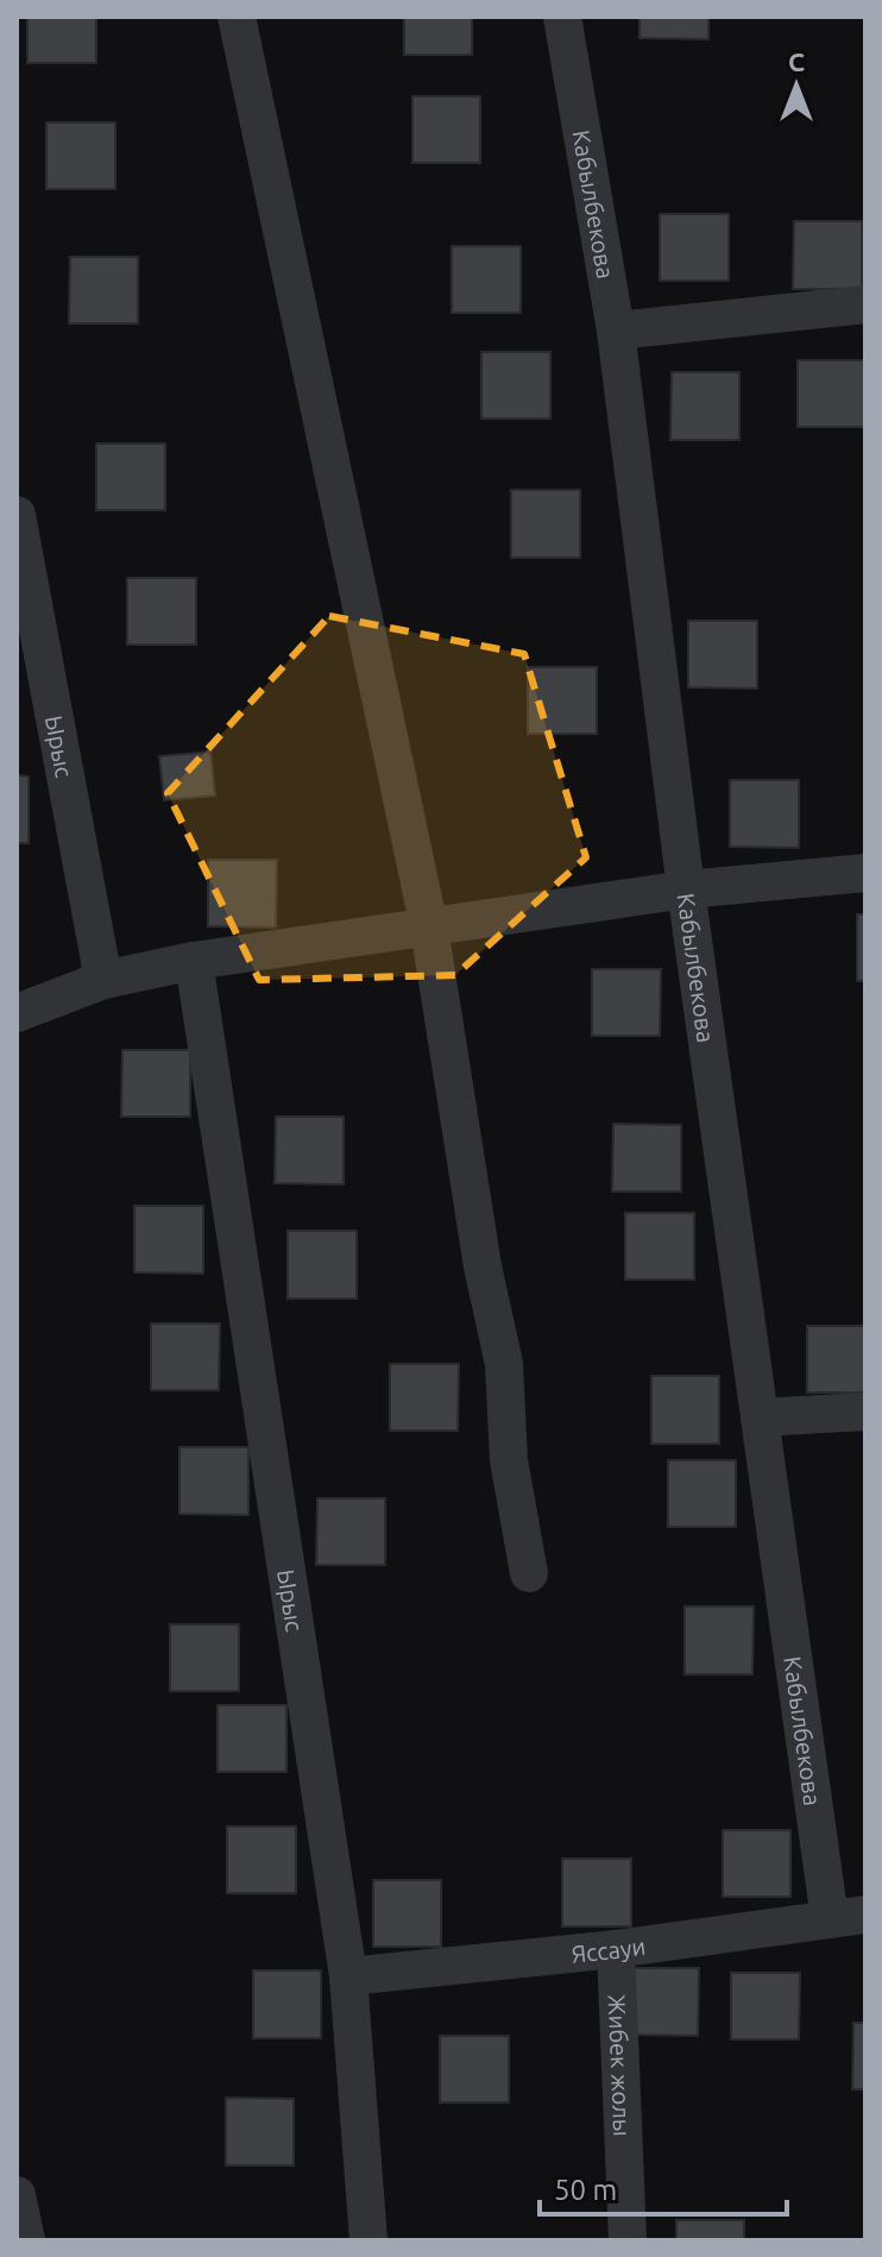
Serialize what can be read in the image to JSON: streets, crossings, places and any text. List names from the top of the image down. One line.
{"streets":{"street":["Кабылбекова","Ырыс","Яссауи","Жибек жолы"]},"crossings":[["Кабылбекова","Яссауи"],["Ырыс","Яссауи"],["Яссауи","Жибек жолы"]],"scale_bar":"50 m","north":"top"}
